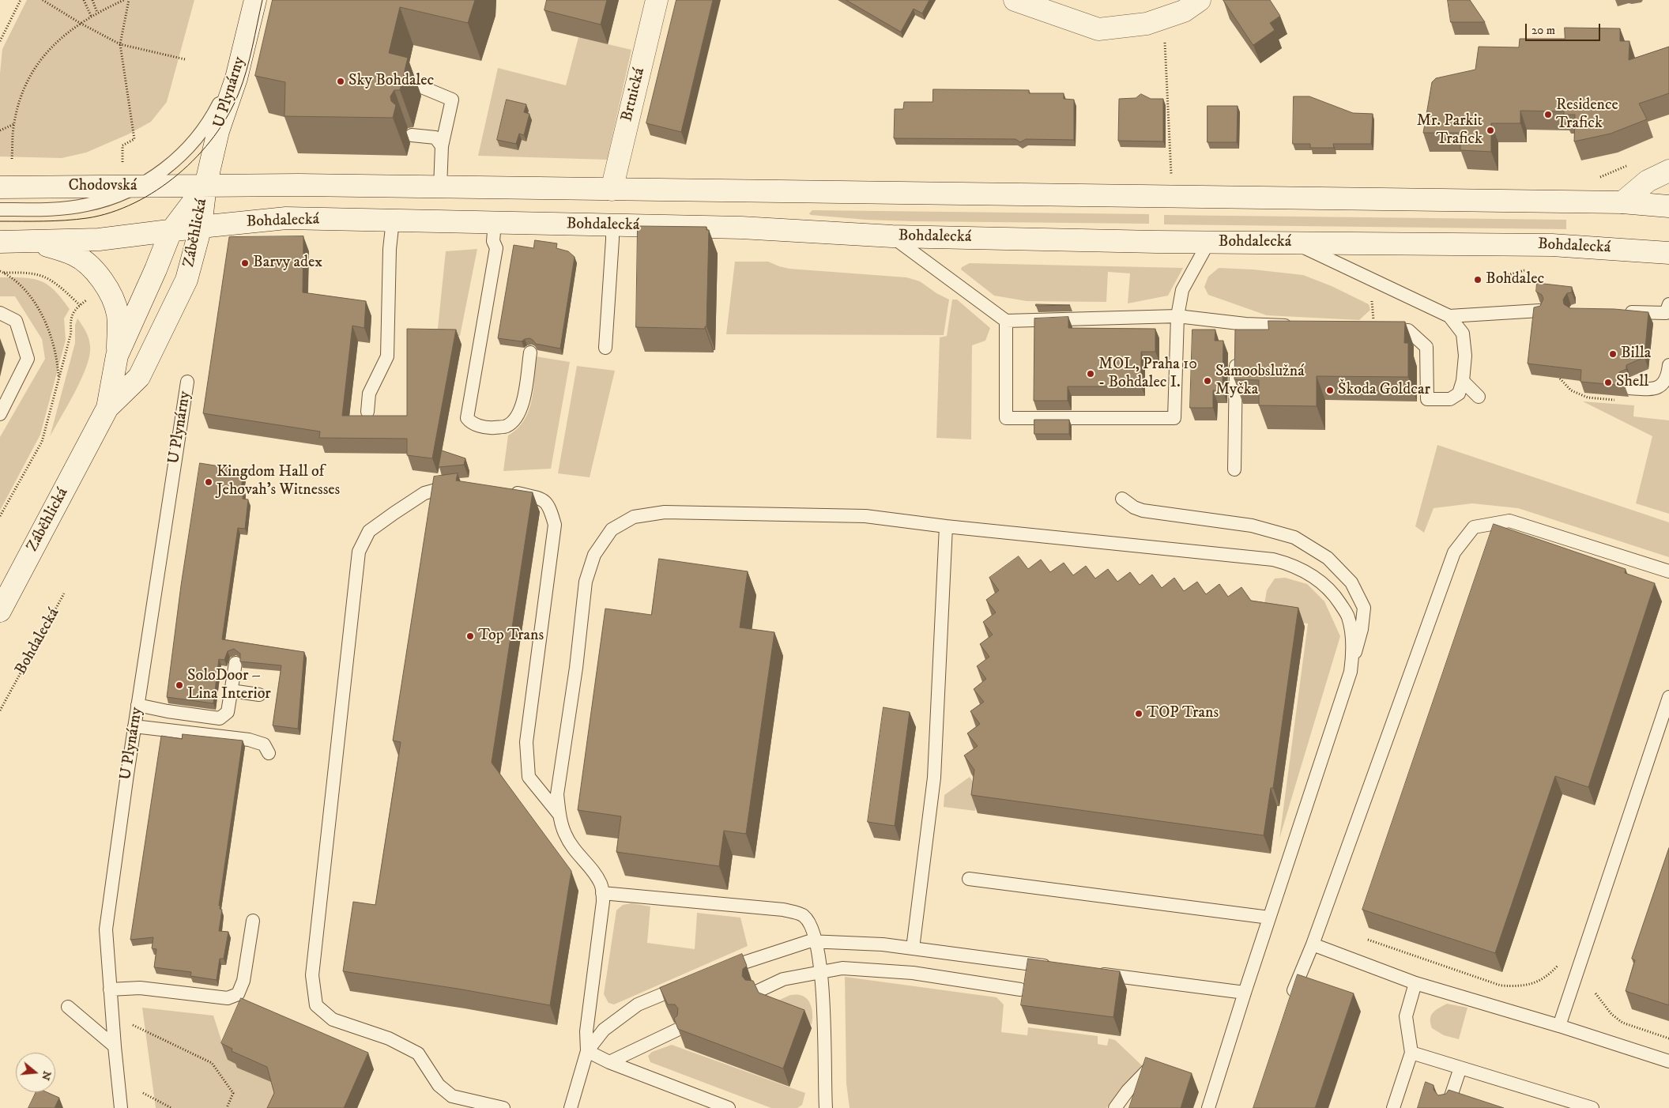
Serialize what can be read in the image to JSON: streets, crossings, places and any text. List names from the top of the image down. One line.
{"streets":{"main road":["U Plynárny","Brtnická","Chodovská","Bohdalecká","Záběhlická"]},"crossings":[["U Plynárny","Chodovská"],["U Plynárny","Záběhlická"],["Chodovská","Záběhlická"],["Bohdalecká","Záběhlická"]],"places":["Sky Bohdalec","Residence Trafick","Mr. Parkit Trafick","Barvy adex","Bohdalec","Billa","MOL, Praha 10 - Bohdalec I.","Samoobslužná Myčka","Shell","Škoda Goldcar","Kingdom Hall of Jehovah's Witnesses","Top Trans","SoloDoor – Lina Interior","TOP Trans"],"scale_bar":"20 m","north":"right"}
